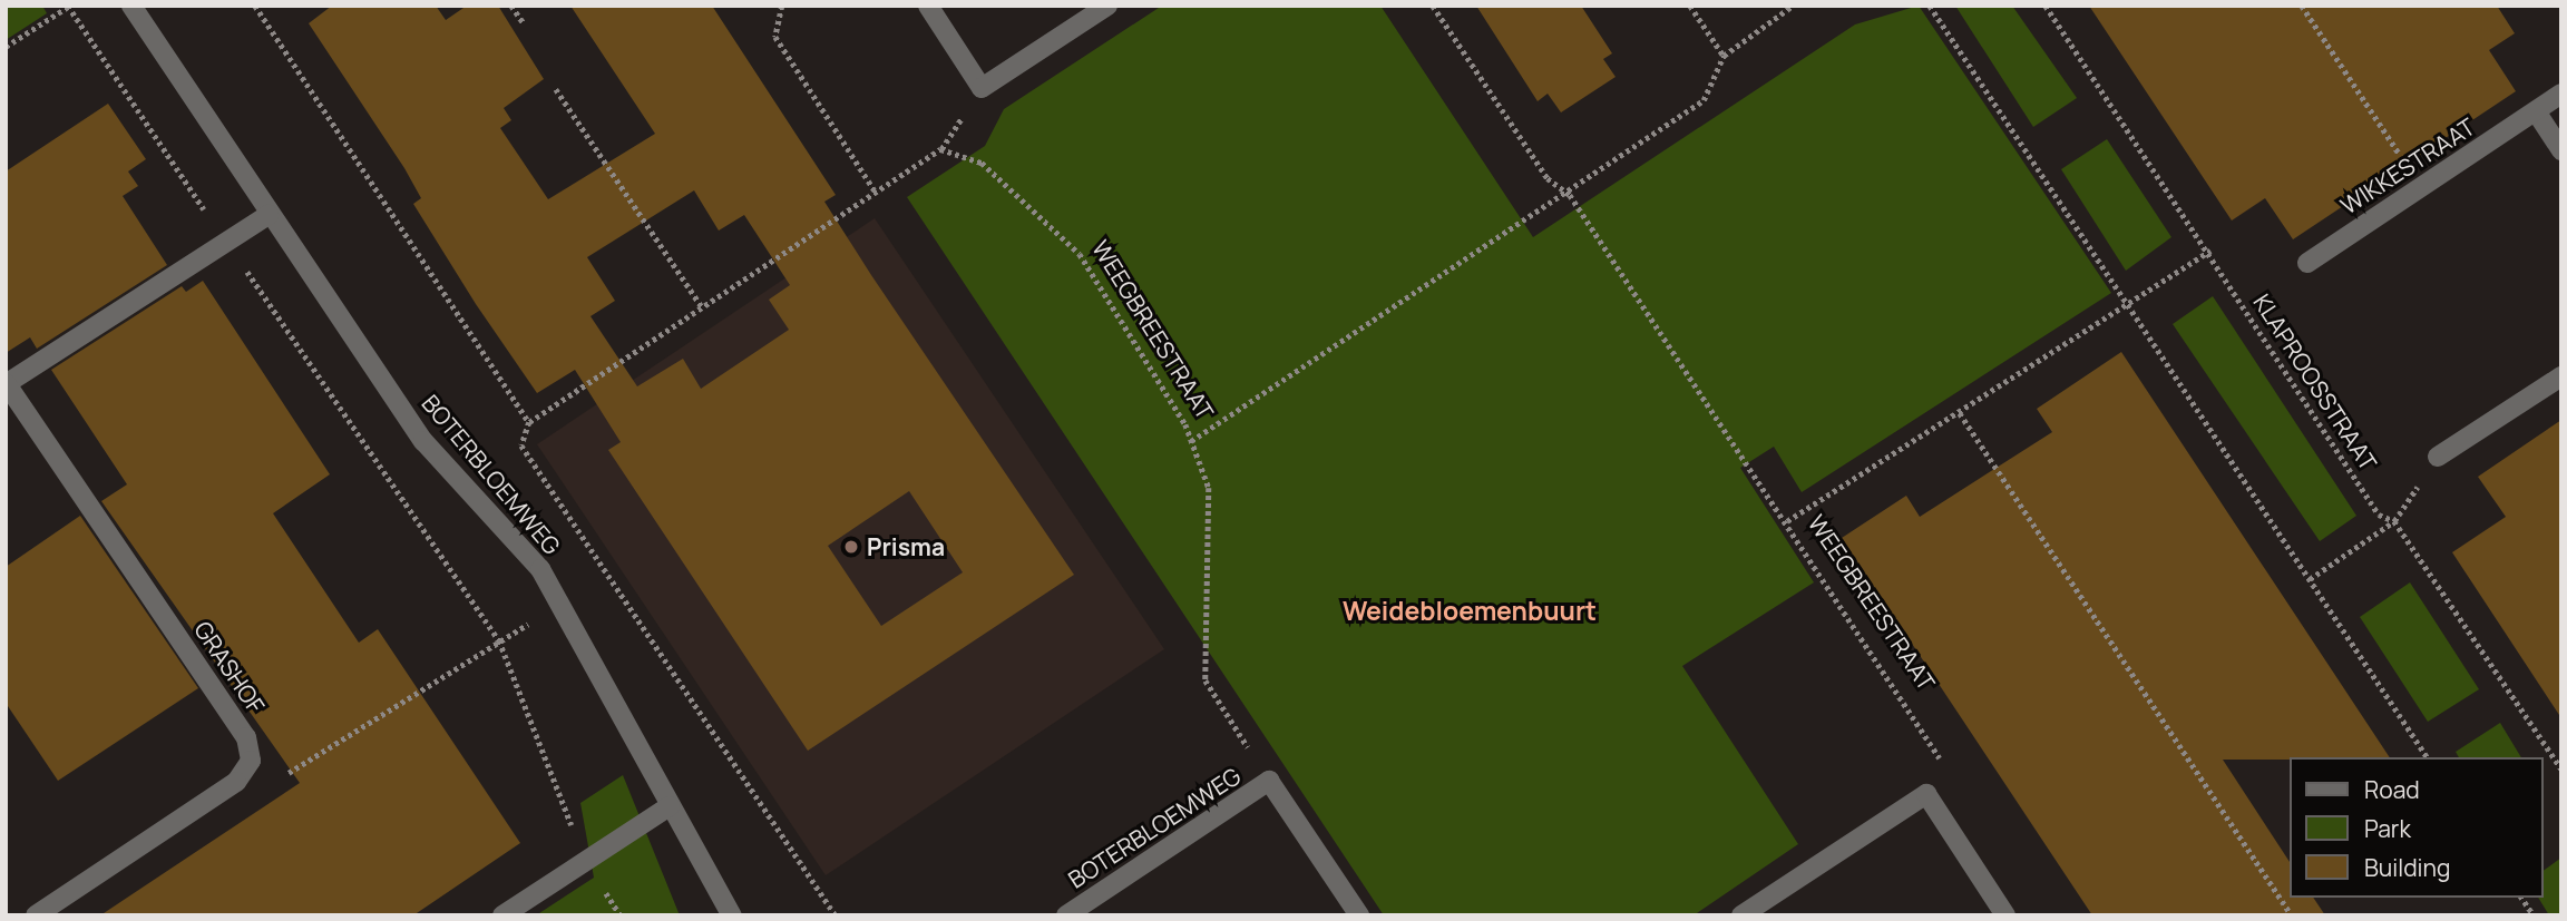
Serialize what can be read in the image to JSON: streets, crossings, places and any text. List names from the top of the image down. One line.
{"streets":{"street":["WIKKESTRAAT","BOTERBLOEMWEG","GRASHOF"],"path":["WEEGBREESTRAAT","KLAPROOSSTRAAT"]},"crossings":[["WEEGBREESTRAAT","BOTERBLOEMWEG"],["BOTERBLOEMWEG","GRASHOF"]],"districts":["Weidebloemenbuurt"],"places":["Prisma"],"legend":["Road","Park","Building"]}
